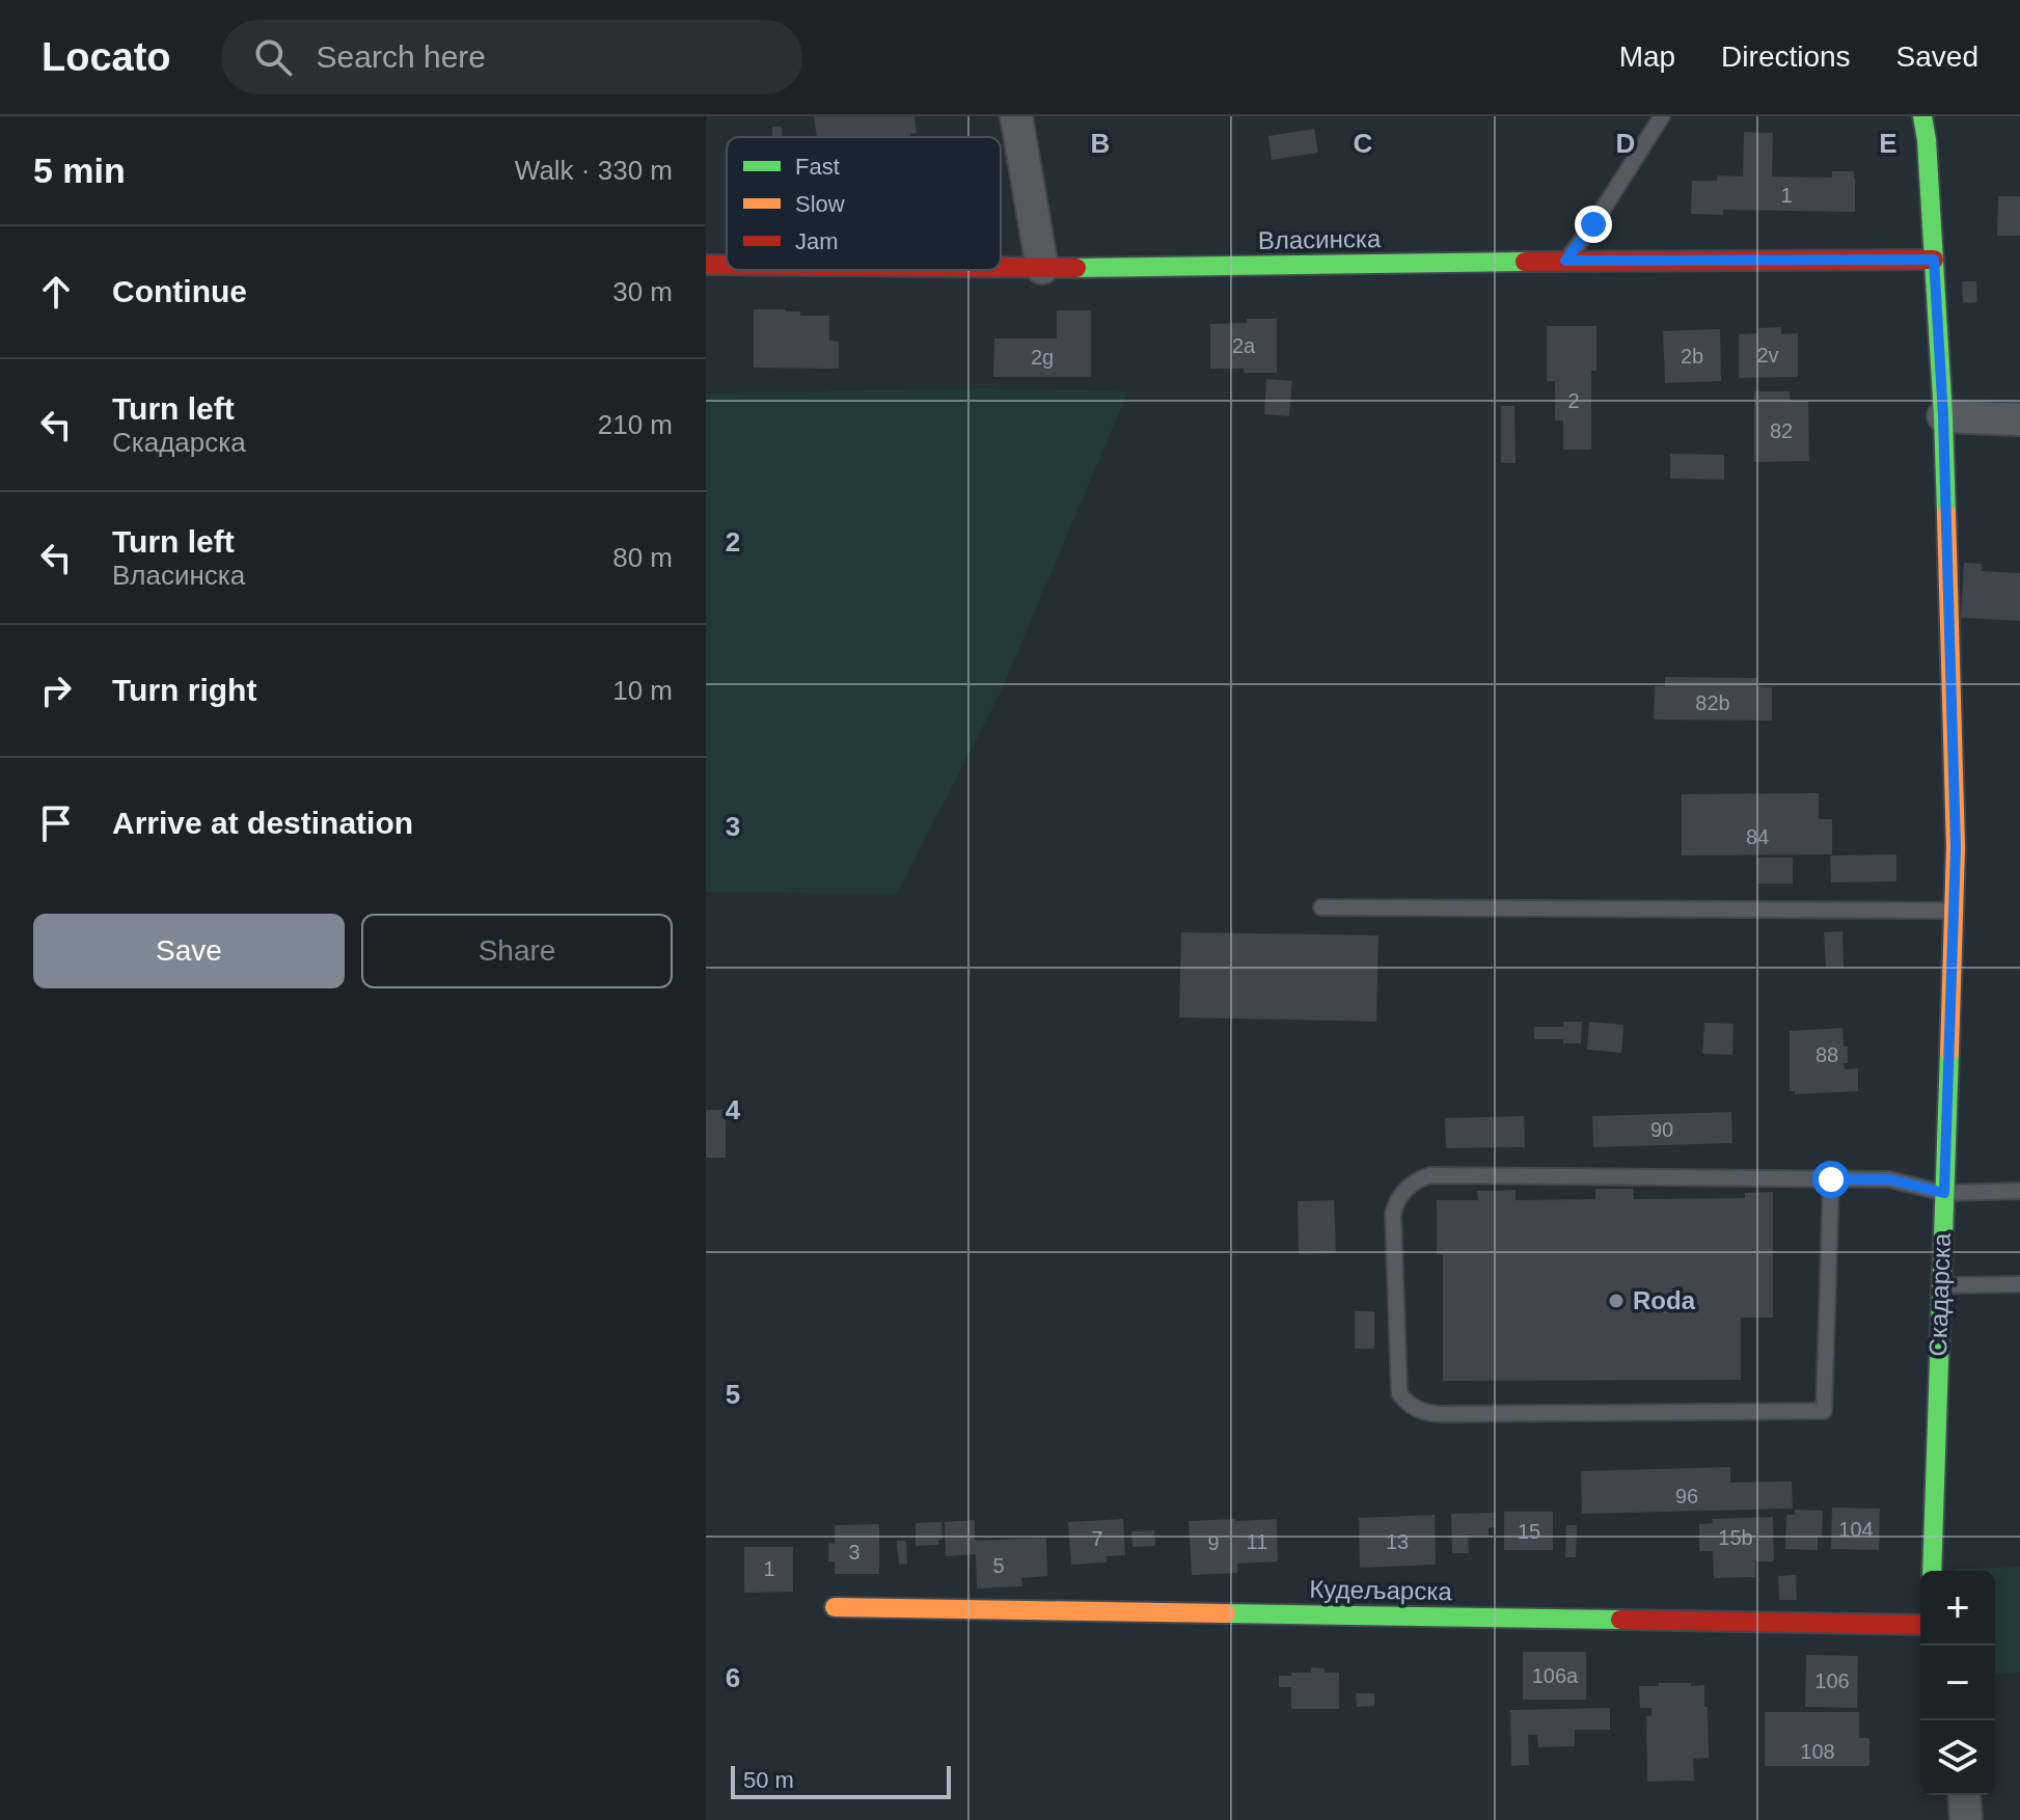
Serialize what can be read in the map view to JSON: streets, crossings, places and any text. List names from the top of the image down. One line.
{"streets":{"street":["Власинска","Скадарска","Кудељарска"]},"crossings":[["Власинска","Скадарска"]],"places":["Roda"],"house_numbers":["1","2a","2v","2b","2g","2","82","82b","84","88","90","96","104","15","15b","7","11","13","9","3","5","1","106a","106","108"],"legend":["Fast","Slow","Jam"],"scale_bar":"50 m","page":{"header":"Locato","search":"Search here","nav":["Map","Directions","Saved"],"heading":["5 min","Walk · 330 m"],"list":[["Continue","30 m"],["Turn left","Скадарска","210 m"],["Turn left","Власинска","80 m"],["Turn right","10 m"],"Arrive at destination"],"buttons":["Save","Share"],"map_buttons":["+","−"],"scale":"50 m"},"grid":{"columns":["B","C","D","E"],"rows":["2","3","4","5","6"]}}
